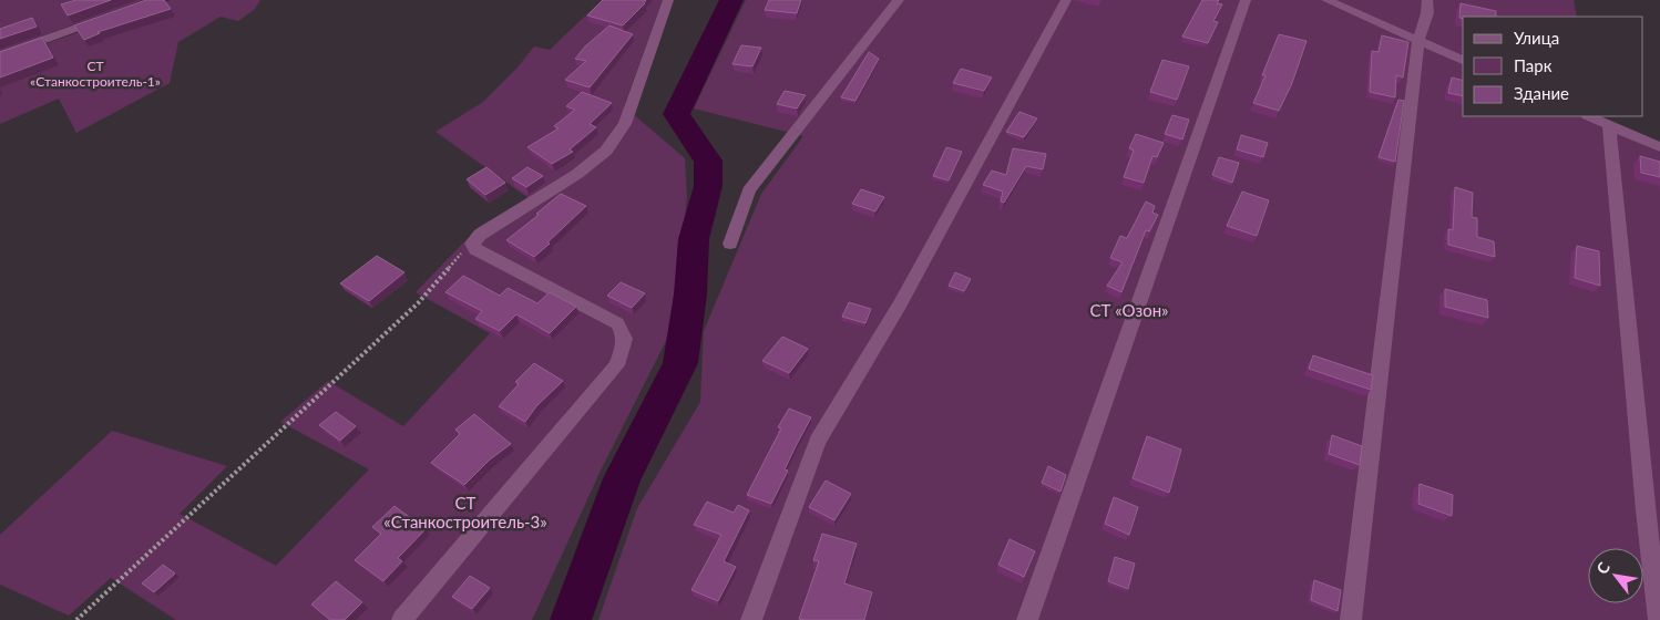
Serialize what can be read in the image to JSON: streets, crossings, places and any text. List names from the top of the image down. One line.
{"parks":["СТ «Станкостроитель-1»","СТ «Озон»","СТ «Станкостроитель-3»"],"legend":["Улица","Парк","Здание"],"north":"top left"}
